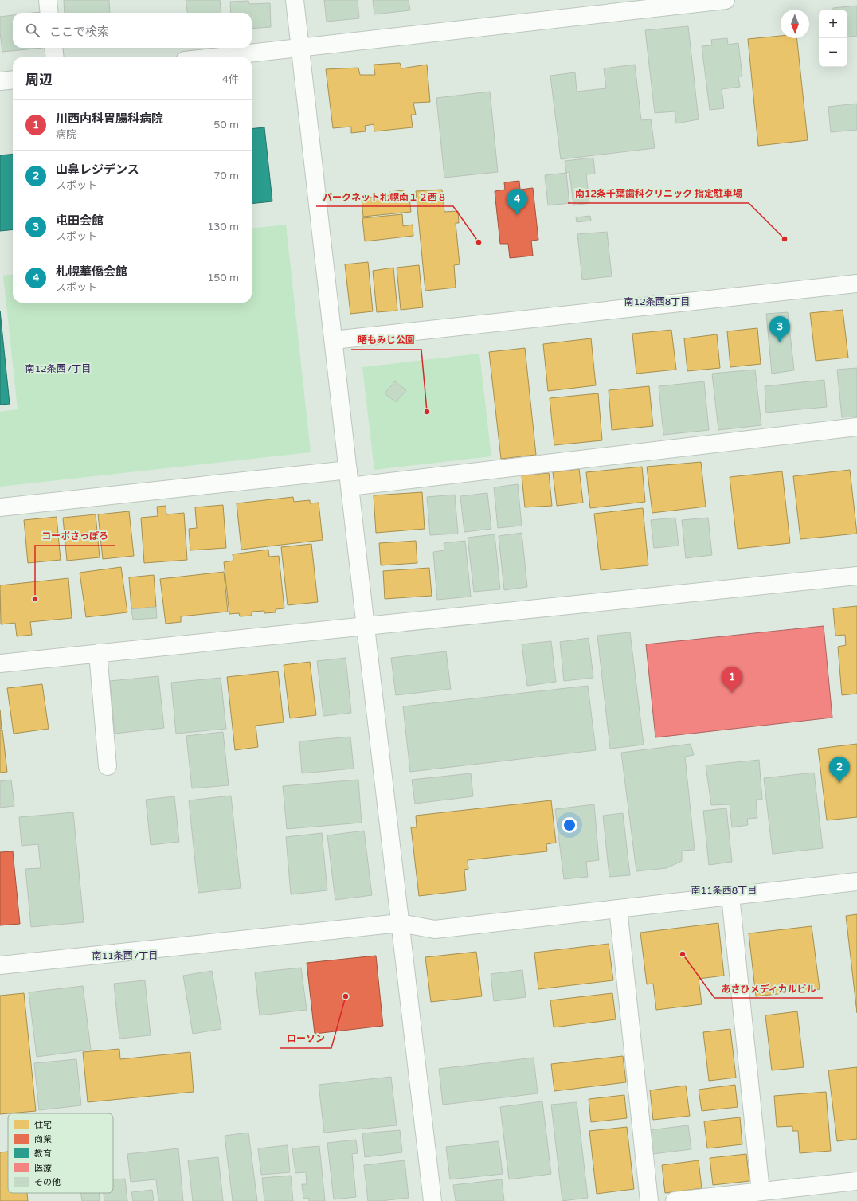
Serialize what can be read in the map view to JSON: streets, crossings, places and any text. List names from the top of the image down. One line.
{"districts":["南12条西8丁目","南12条西7丁目","南11条西8丁目","南11条西7丁目"],"places":["南12条千葉歯科クリニック 指定駐車場","パークネット札幌南１２西８","曙もみじ公園","コーポさっぽろ","あさひメディカルビル","ローソン"],"legend":["住宅","商業","教育","医療","その他"],"north":"bottom","page":{"map_buttons":["+","−"],"search":"ここで検索","heading":["周辺","4件"],"list":[{"mark":"1","name":"川西内科胃腸科病院","note":"病院","value":"50 m"},{"mark":"2","name":"山鼻レジデンス","note":"スポット","value":"70 m"},{"mark":"3","name":"屯田会館","note":"スポット","value":"130 m"},{"mark":"4","name":"札幌華僑会館","note":"スポット","value":"150 m"}],"pins":["4","3","1","2"]}}
